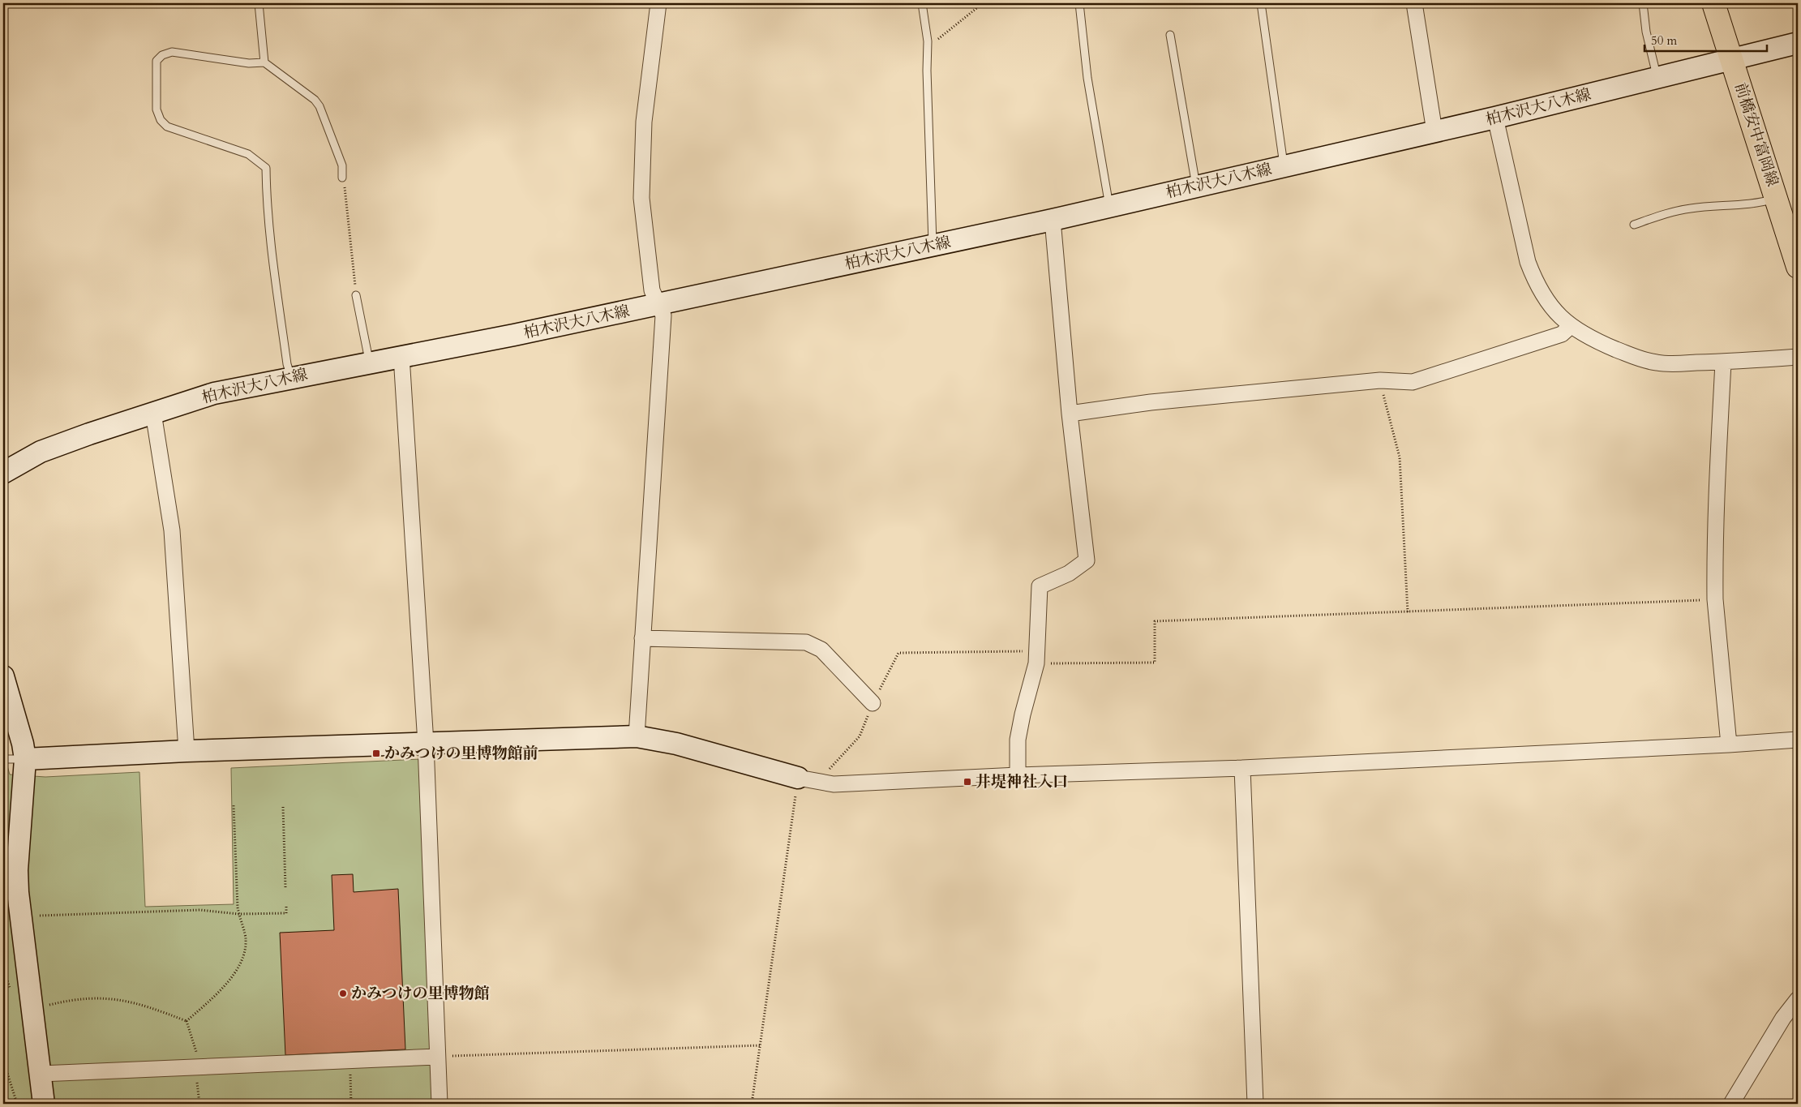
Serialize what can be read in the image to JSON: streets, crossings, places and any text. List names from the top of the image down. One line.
{"streets":{"main road":["柏木沢大八木線","前橋安中富岡線"]},"crossings":[["柏木沢大八木線","前橋安中富岡線"]],"places":{"transit":["かみつけの里博物館前","井堤神社入口"],"other":["かみつけの里博物館"]},"scale_bar":"50 m"}
